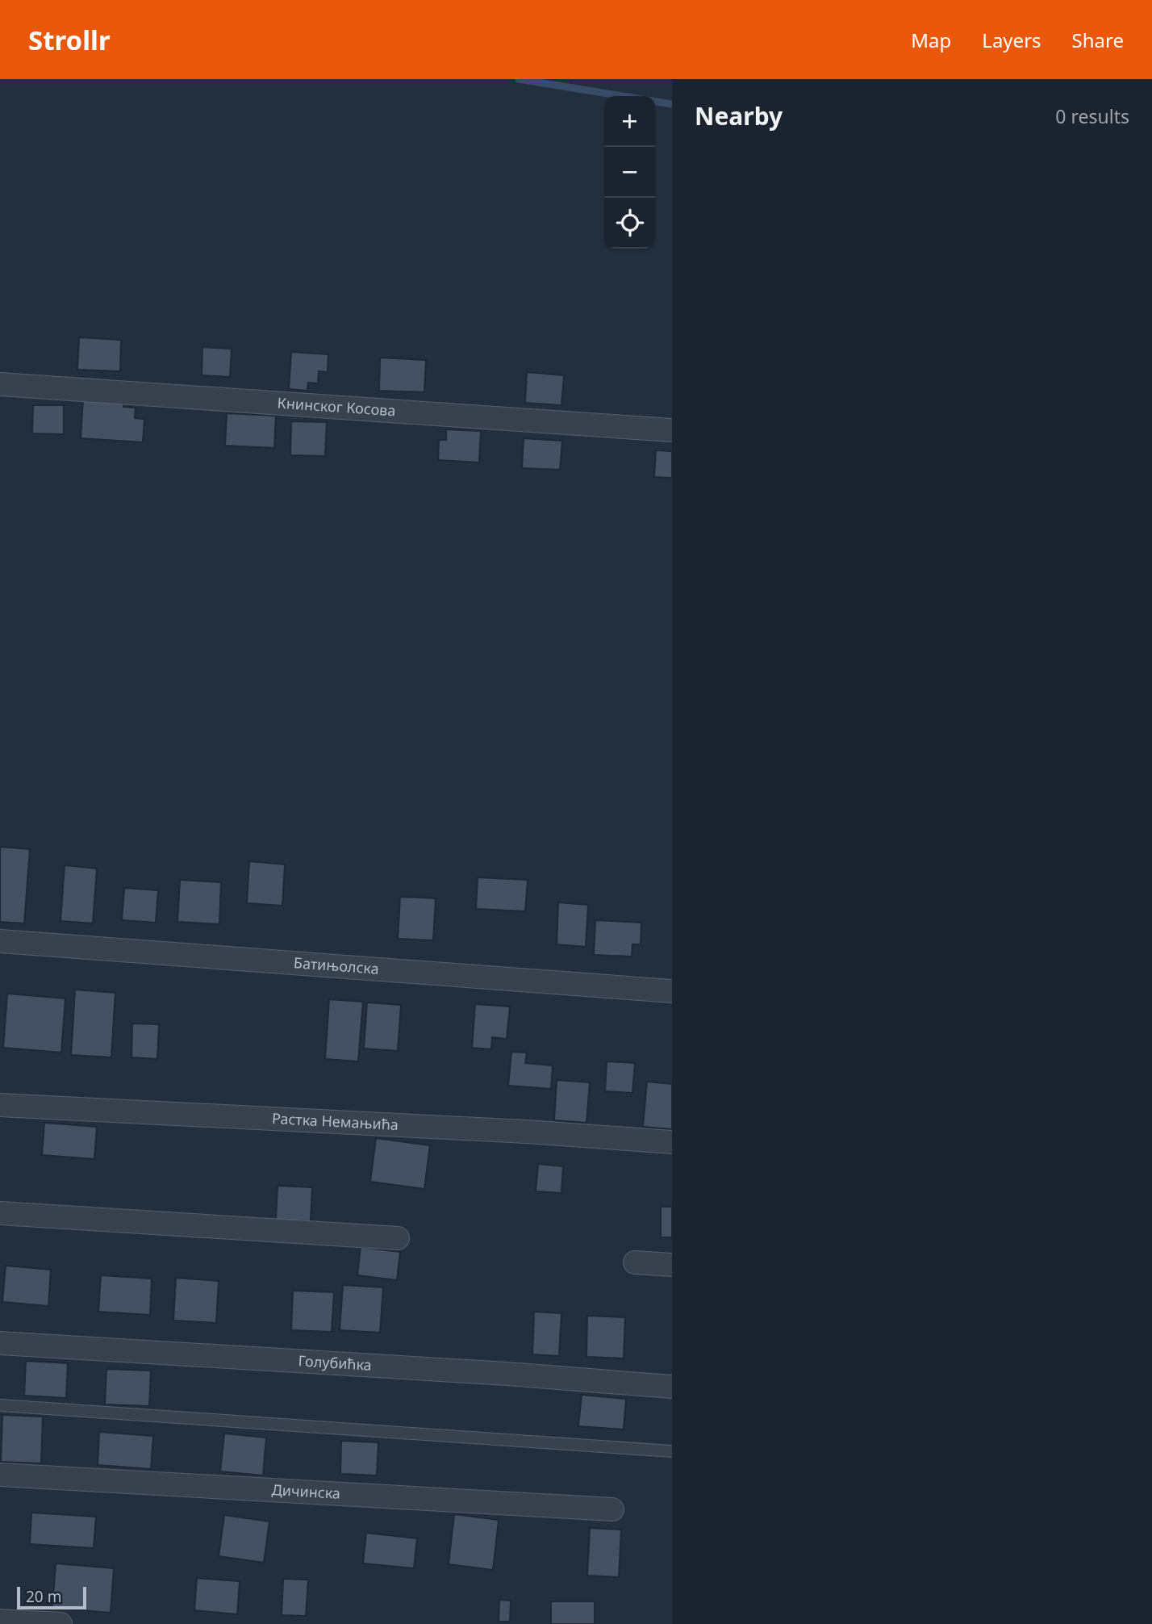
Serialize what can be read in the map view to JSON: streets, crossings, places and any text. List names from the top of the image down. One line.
{"streets":{"street":["Книнског Косова","Батињолска","Растка Немањића","Голубићка","Дичинска"]},"scale_bar":"20 m","page":{"header":"Strollr","nav":["Map","Layers","Share"],"heading":["Nearby","0 results"],"map_buttons":["+","−"],"scale":"20 m"}}
